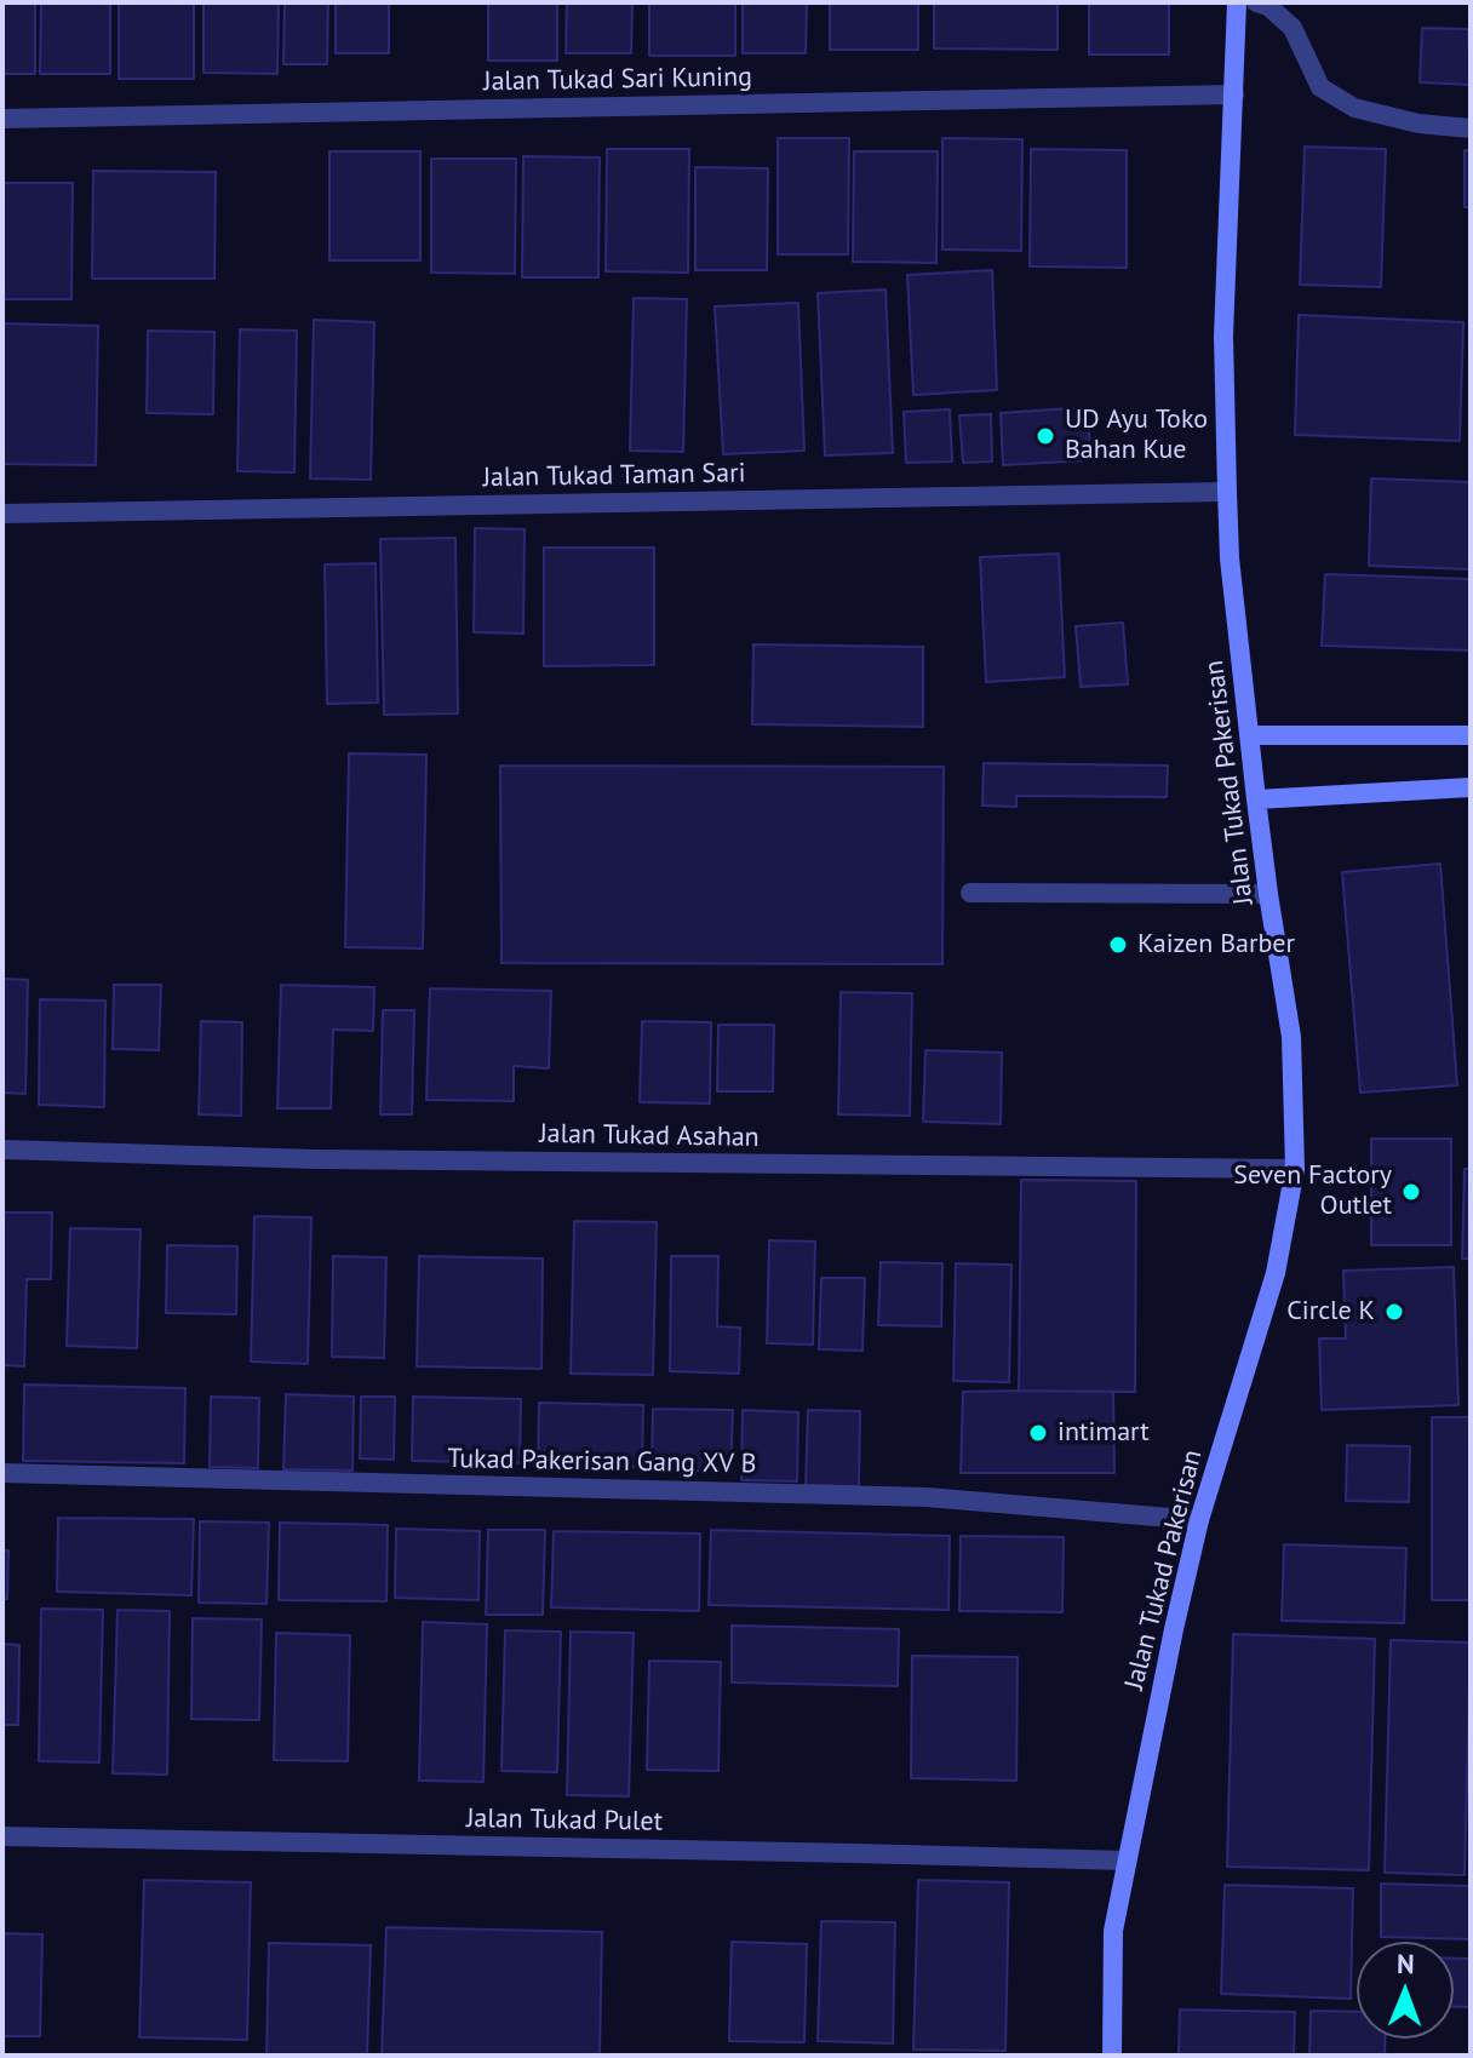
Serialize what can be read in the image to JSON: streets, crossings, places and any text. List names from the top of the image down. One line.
{"streets":{"street":["Jalan Tukad Sari Kuning","Jalan Tukad Taman Sari","Jalan Tukad Pakerisan","Jalan Tukad Asahan","Tukad Pakerisan Gang XV B","Jalan Tukad Pulet"]},"crossings":[["Jalan Tukad Sari Kuning","Jalan Tukad Pakerisan"],["Jalan Tukad Taman Sari","Jalan Tukad Pakerisan"],["Jalan Tukad Pakerisan","Jalan Tukad Asahan"],["Jalan Tukad Pakerisan","Tukad Pakerisan Gang XV B"],["Jalan Tukad Pakerisan","Jalan Tukad Pulet"]],"places":["UD Ayu Toko Bahan Kue","Kaizen Barber","Seven Factory Outlet","Circle K","intimart"],"north":"top"}
